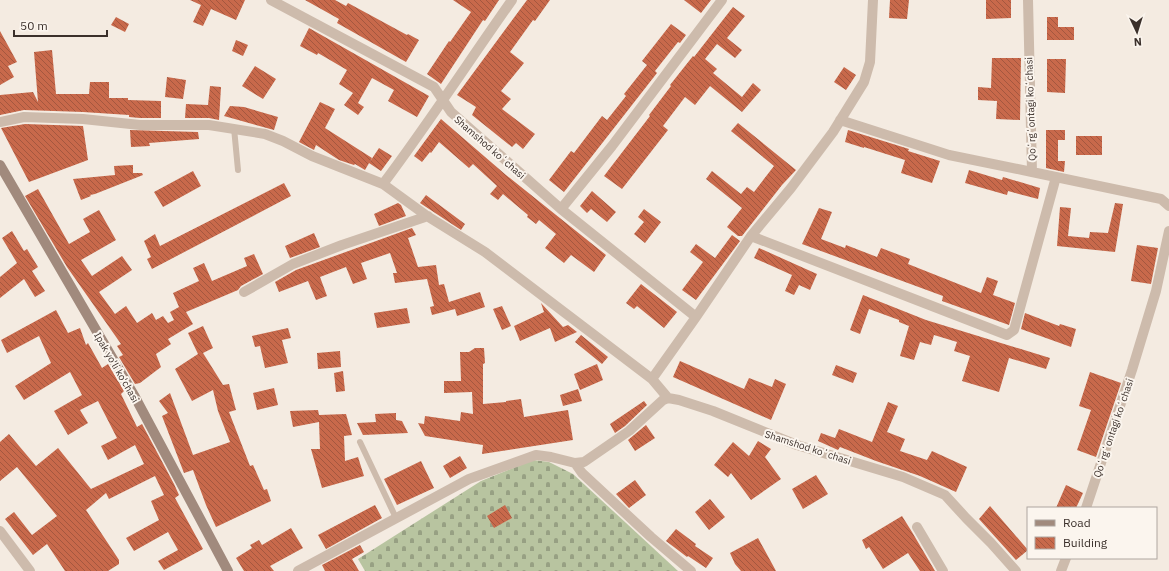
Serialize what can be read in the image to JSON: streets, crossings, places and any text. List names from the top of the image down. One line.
{"streets":{"main road":["Ipak yo'li ko'chasi"],"street":["Qoʻrgʻontagi koʻchasi","Shamshod koʻchasi"]},"legend":["Road","Building"],"scale_bar":"50 m","north":"bottom"}
